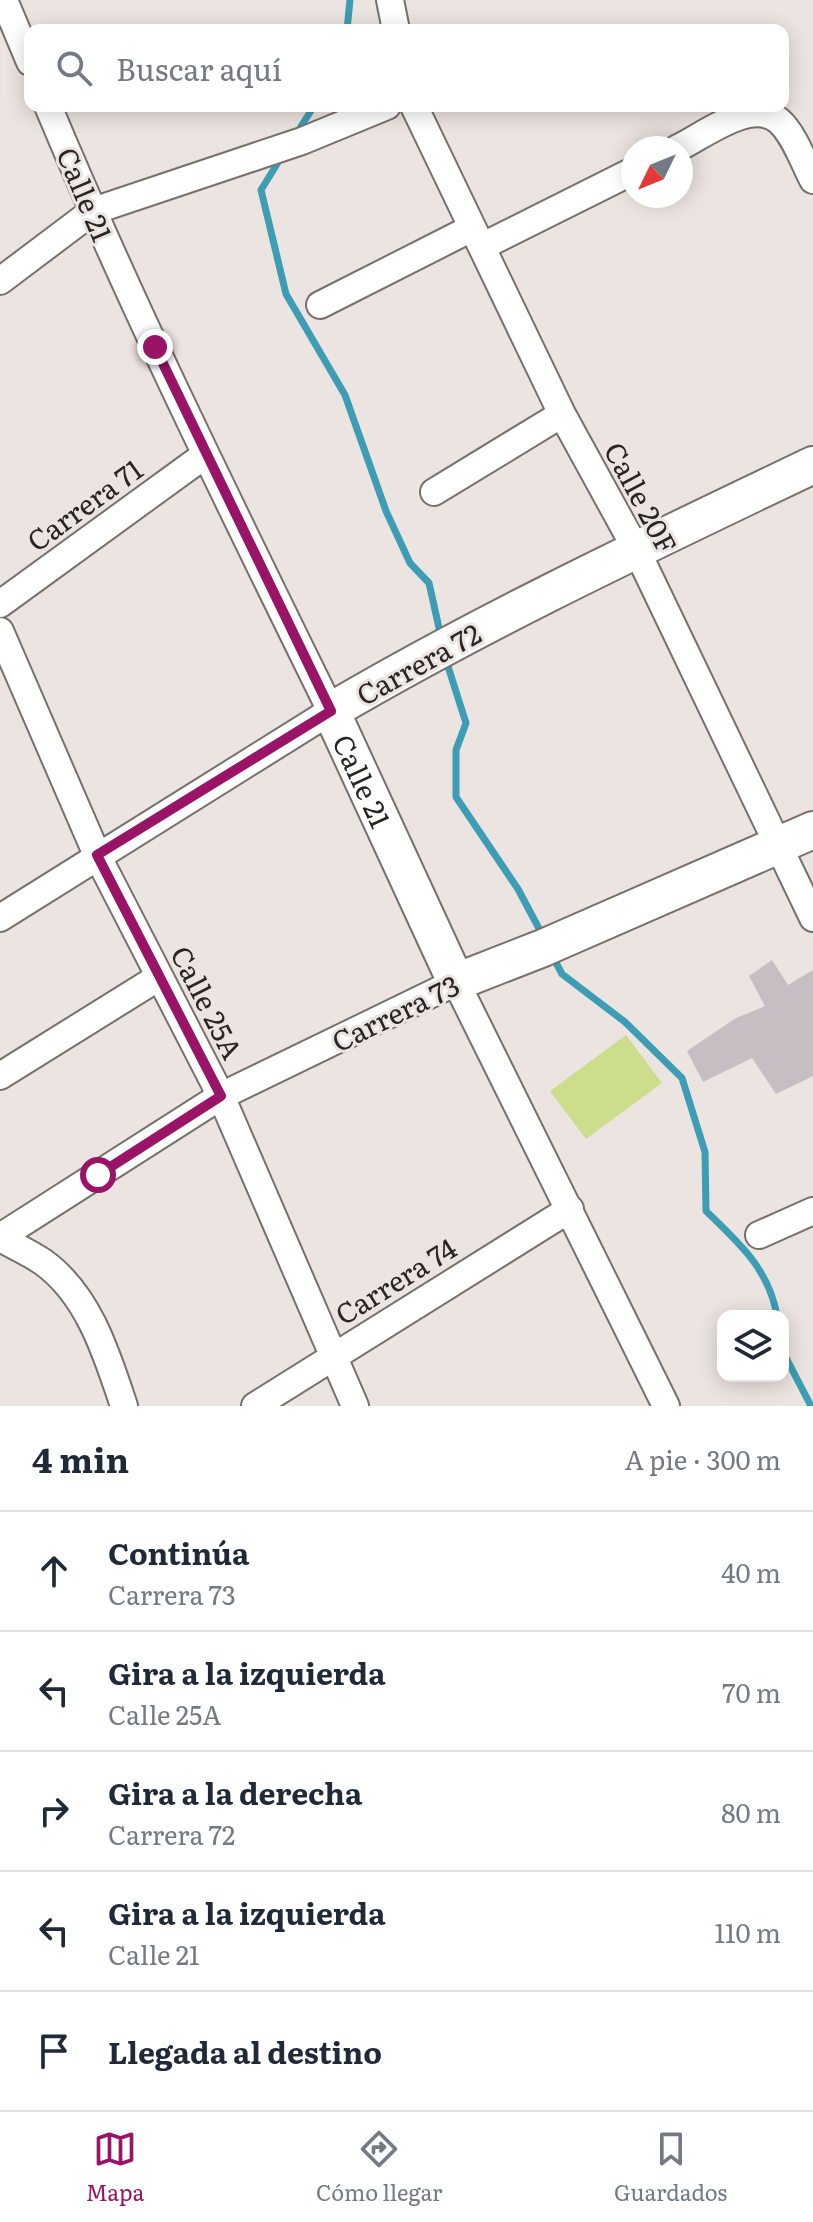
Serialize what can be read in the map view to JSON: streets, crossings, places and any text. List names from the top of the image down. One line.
{"streets":{"street":["Calle 21","Calle 20F","Carrera 71","Carrera 72","Calle 25A","Carrera 73","Carrera 74"]},"crossings":[["Calle 21","Carrera 71"],["Calle 21","Carrera 72"],["Calle 21","Carrera 73"],["Calle 21","Carrera 74"],["Calle 20F","Carrera 72"],["Calle 20F","Carrera 73"],["Carrera 72","Calle 25A"],["Calle 25A","Carrera 73"],["Calle 25A","Carrera 74"]],"north":"bottom left","page":{"search":"Buscar aquí","heading":["4 min","A pie · 300 m"],"list":[["Continúa","Carrera 73","40 m"],["Gira a la izquierda","Calle 25A","70 m"],["Gira a la derecha","Carrera 72","80 m"],["Gira a la izquierda","Calle 21","110 m"],"Llegada al destino"],"nav":["Mapa","Cómo llegar","Guardados"]}}
